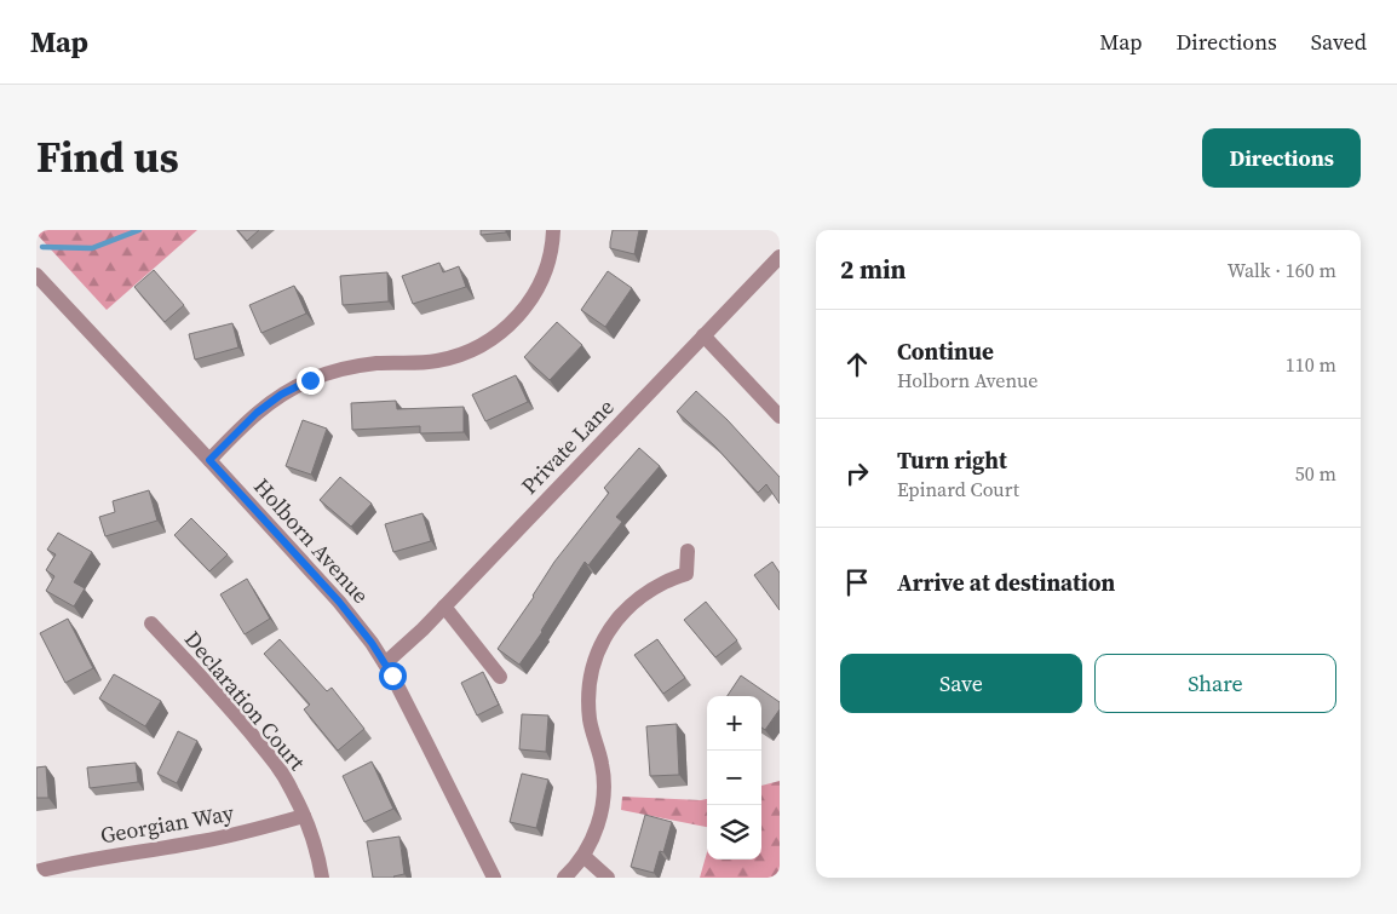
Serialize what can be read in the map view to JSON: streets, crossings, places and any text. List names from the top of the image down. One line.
{"streets":{"street":["Private Lane","Holborn Avenue","Declaration Court","Georgian Way"]},"crossings":[["Private Lane","Holborn Avenue"],["Declaration Court","Georgian Way"]],"page":{"header":"Map","nav":["Map","Directions","Saved"],"title":"Find us","buttons":["Directions",["Save","Share"]],"heading":["2 min","Walk · 160 m"],"list":[["Continue","Holborn Avenue","110 m"],["Turn right","Epinard Court","50 m"],"Arrive at destination"],"map_buttons":["+","−"]}}
